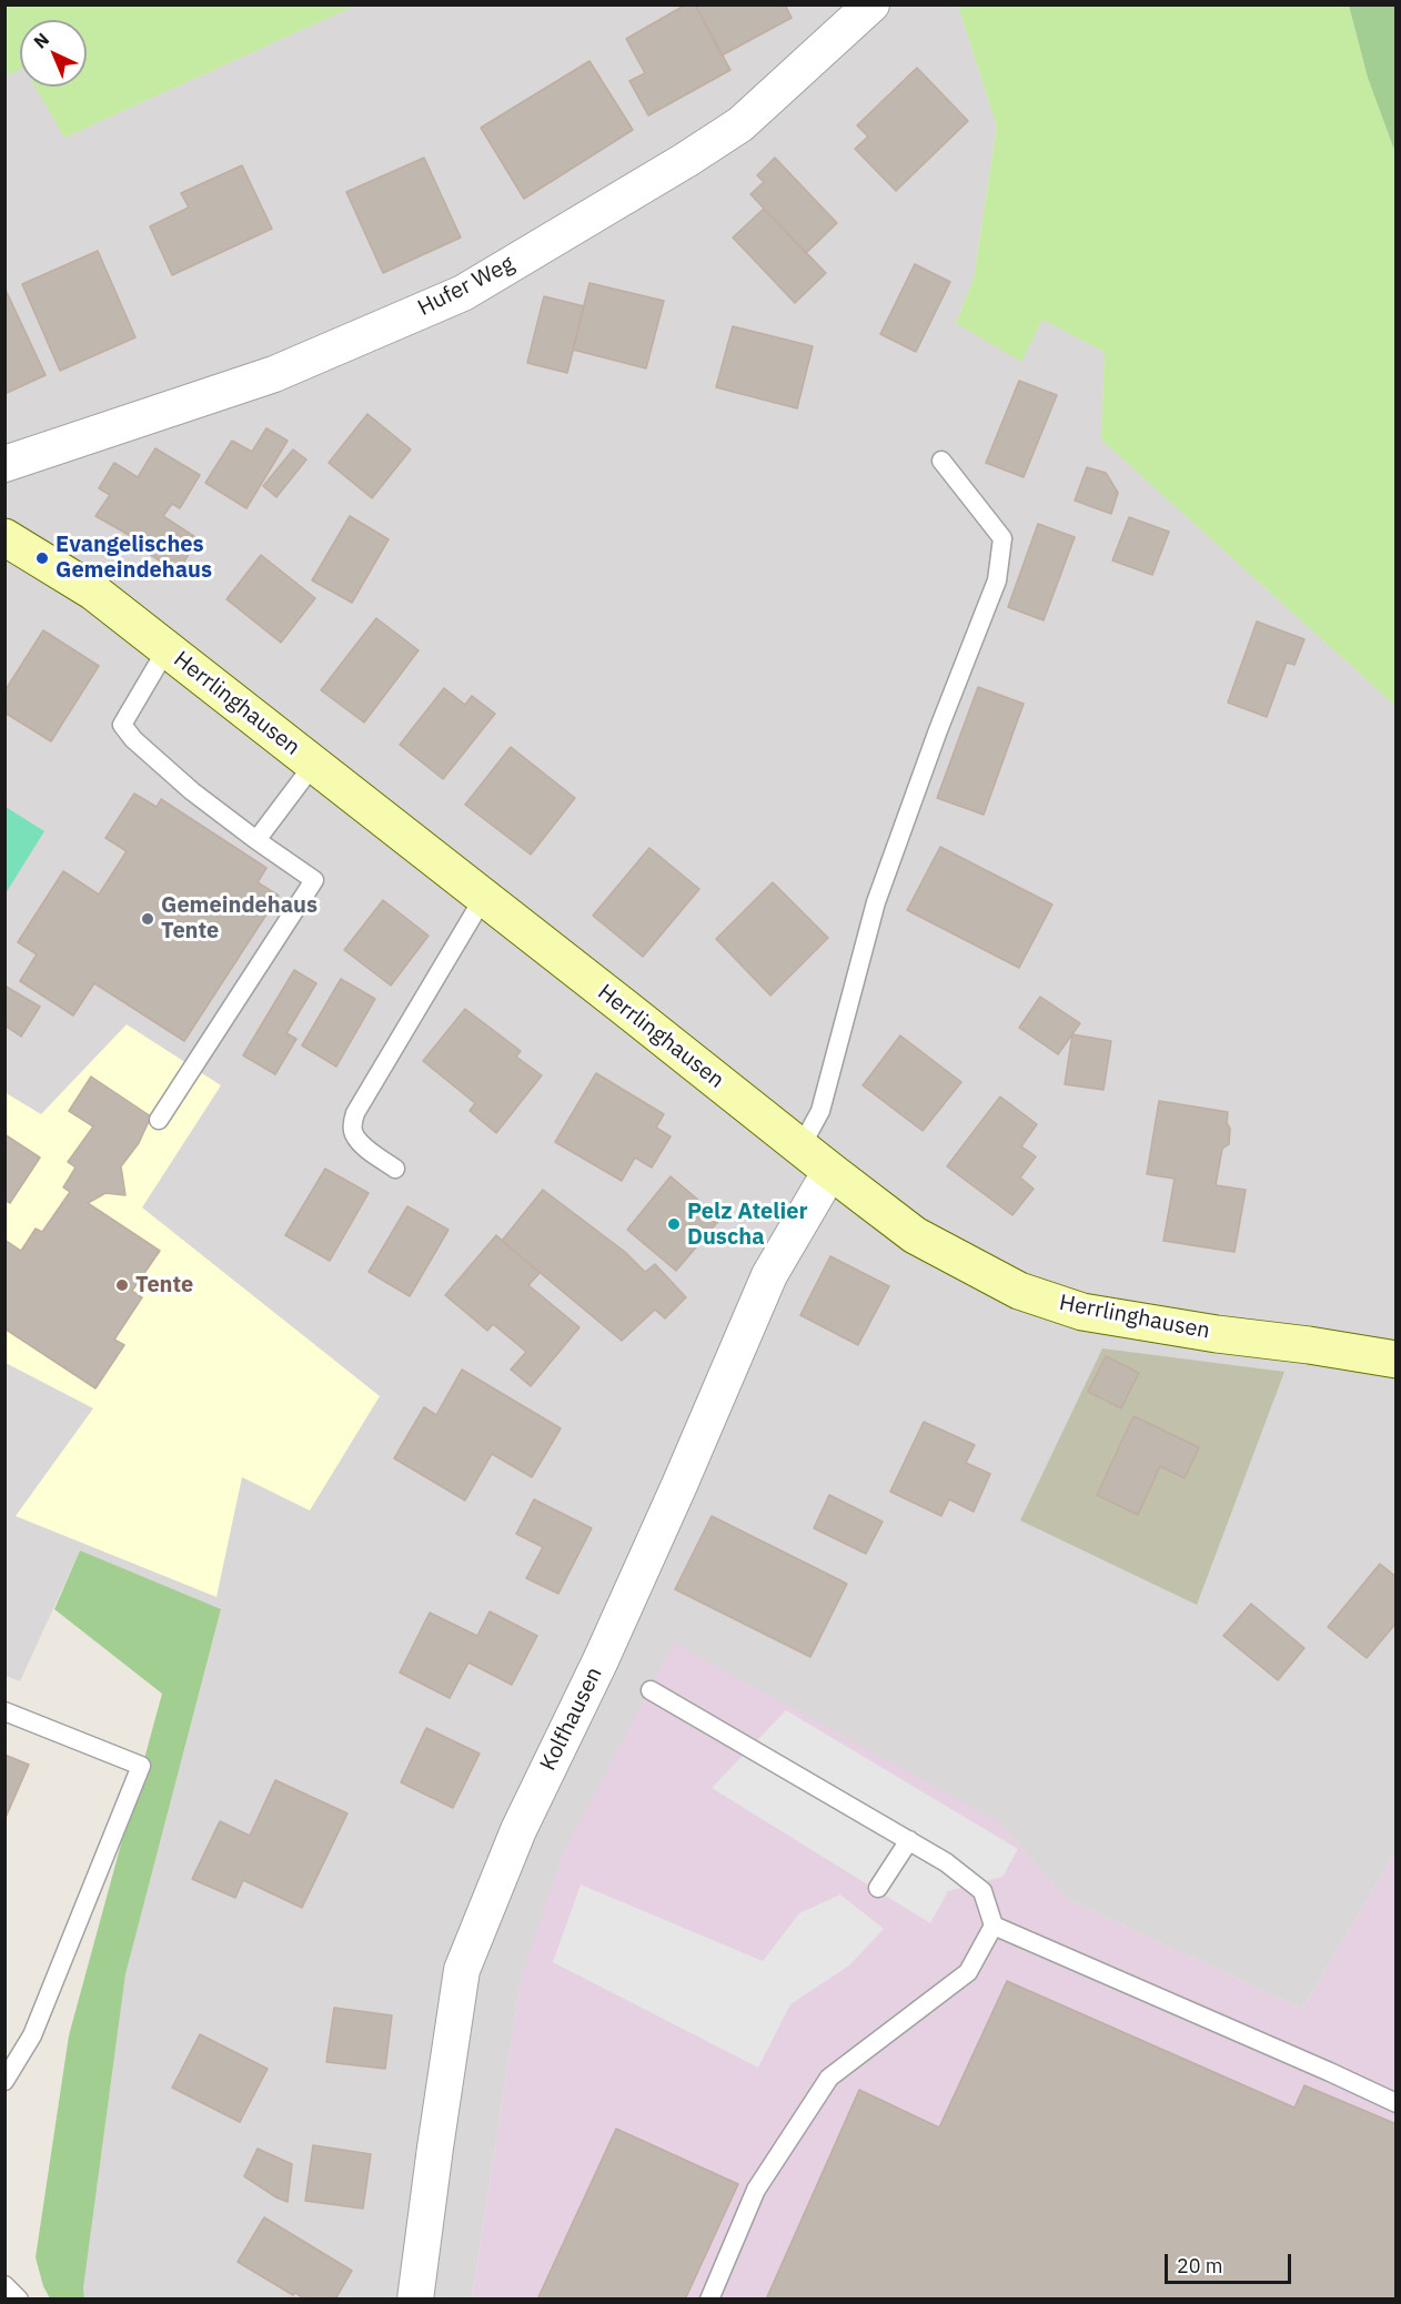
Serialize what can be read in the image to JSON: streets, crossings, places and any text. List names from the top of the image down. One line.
{"streets":{"street":["Hufer Weg","Herrlinghausen","Kolfhausen"]},"crossings":[["Herrlinghausen","Kolfhausen"]],"places":["Evangelisches Gemeindehaus","Gemeindehaus Tente","Pelz Atelier Duscha","Tente"],"scale_bar":"20 m","north":"top left"}
